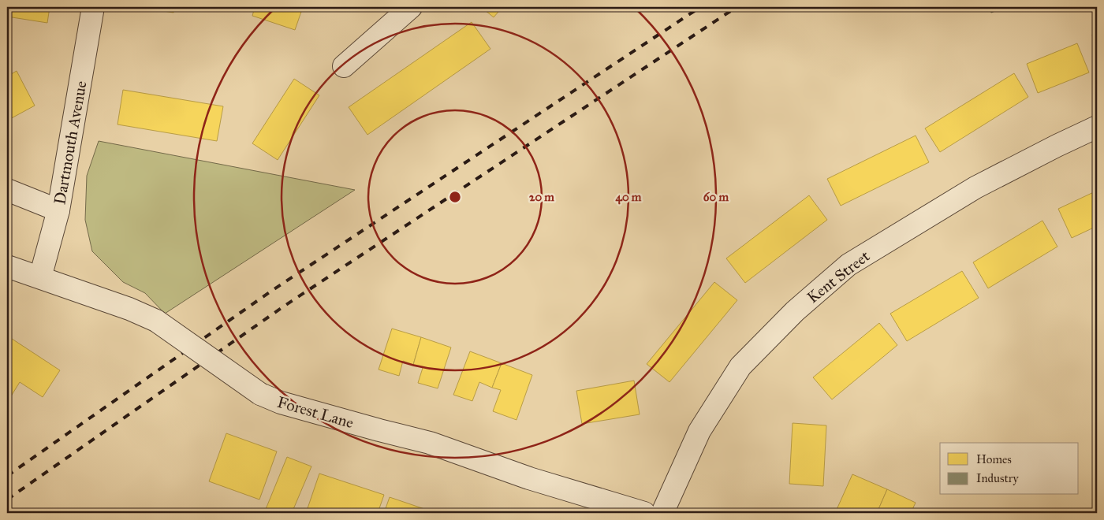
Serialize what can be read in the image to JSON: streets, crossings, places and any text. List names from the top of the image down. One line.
{"streets":{"street":["Dartmouth Avenue","Kent Street","Forest Lane"]},"crossings":[["Dartmouth Avenue","Forest Lane"]],"legend":["Homes","Industry"],"rings":["20 m","40 m","60 m"]}
